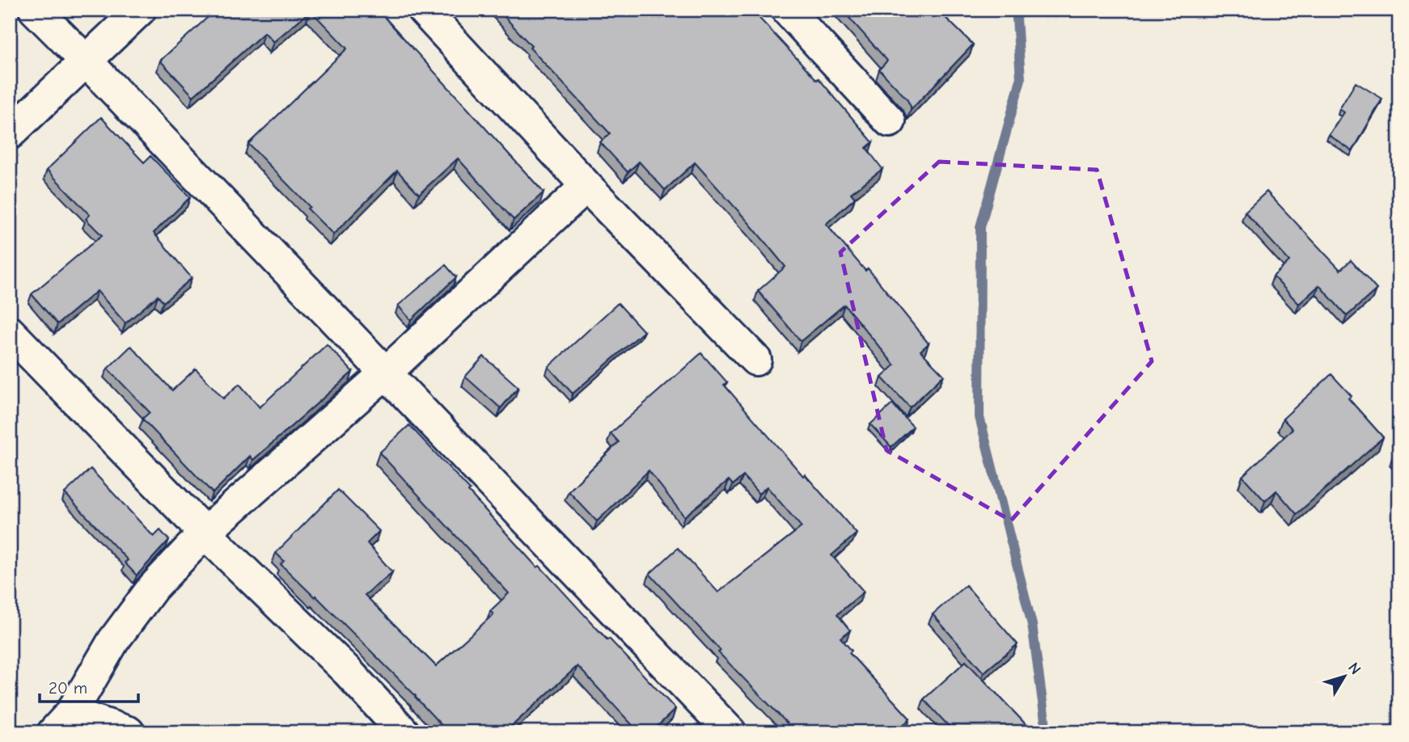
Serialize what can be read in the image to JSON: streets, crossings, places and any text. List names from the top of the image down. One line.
{"scale_bar":"20 m","north":"top right"}
